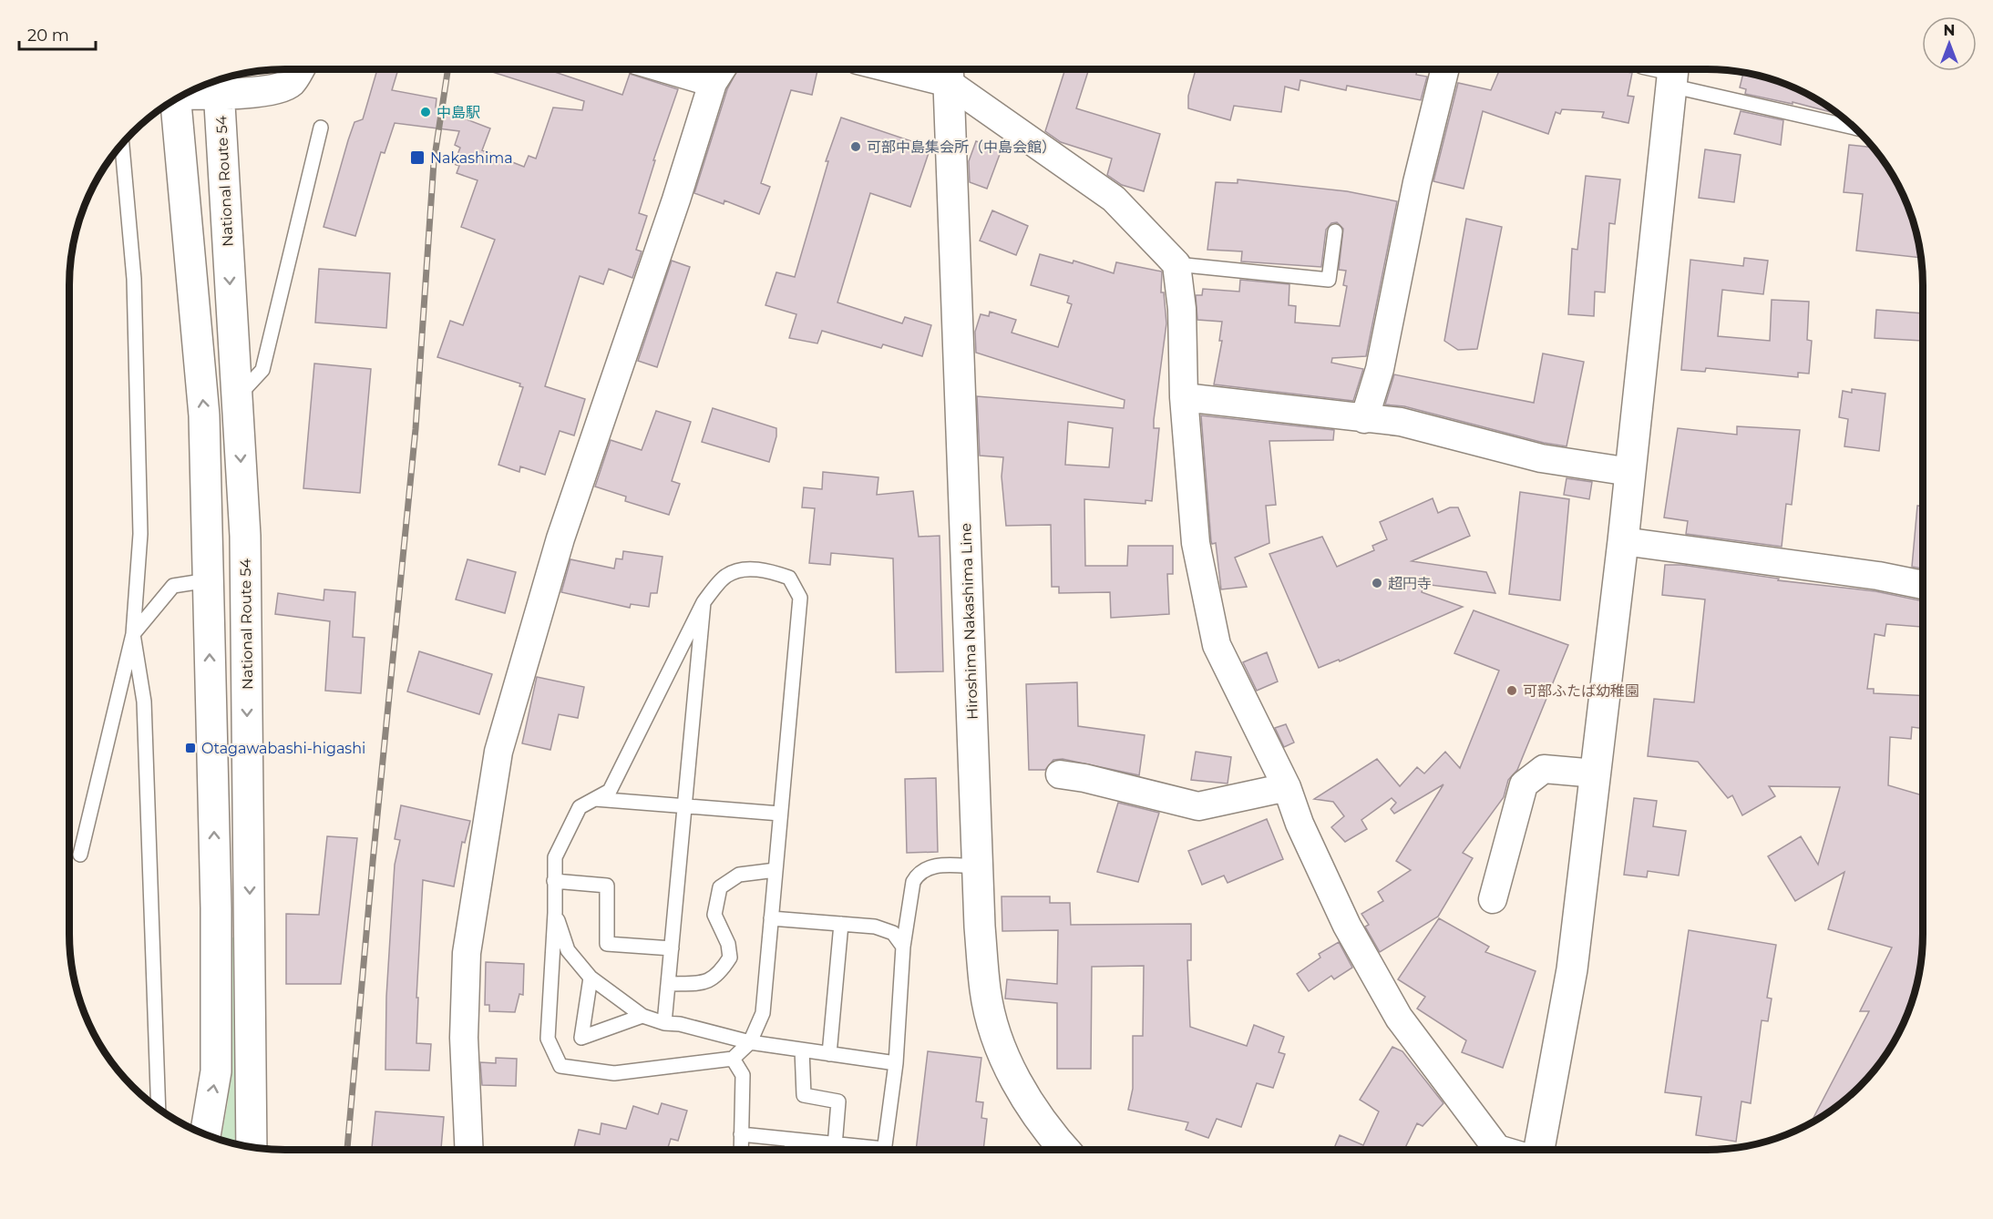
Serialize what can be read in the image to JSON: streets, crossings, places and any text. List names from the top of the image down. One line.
{"streets":{"main road":["National Route 54","Hiroshima Nakashima Line"]},"places":{"other":["中島駅","可部中島集会所（中島会館）","超円寺","可部ふたば幼稚園"],"transit":["Nakashima","Otagawabashi-higashi"]},"scale_bar":"20 m","north":"top"}
